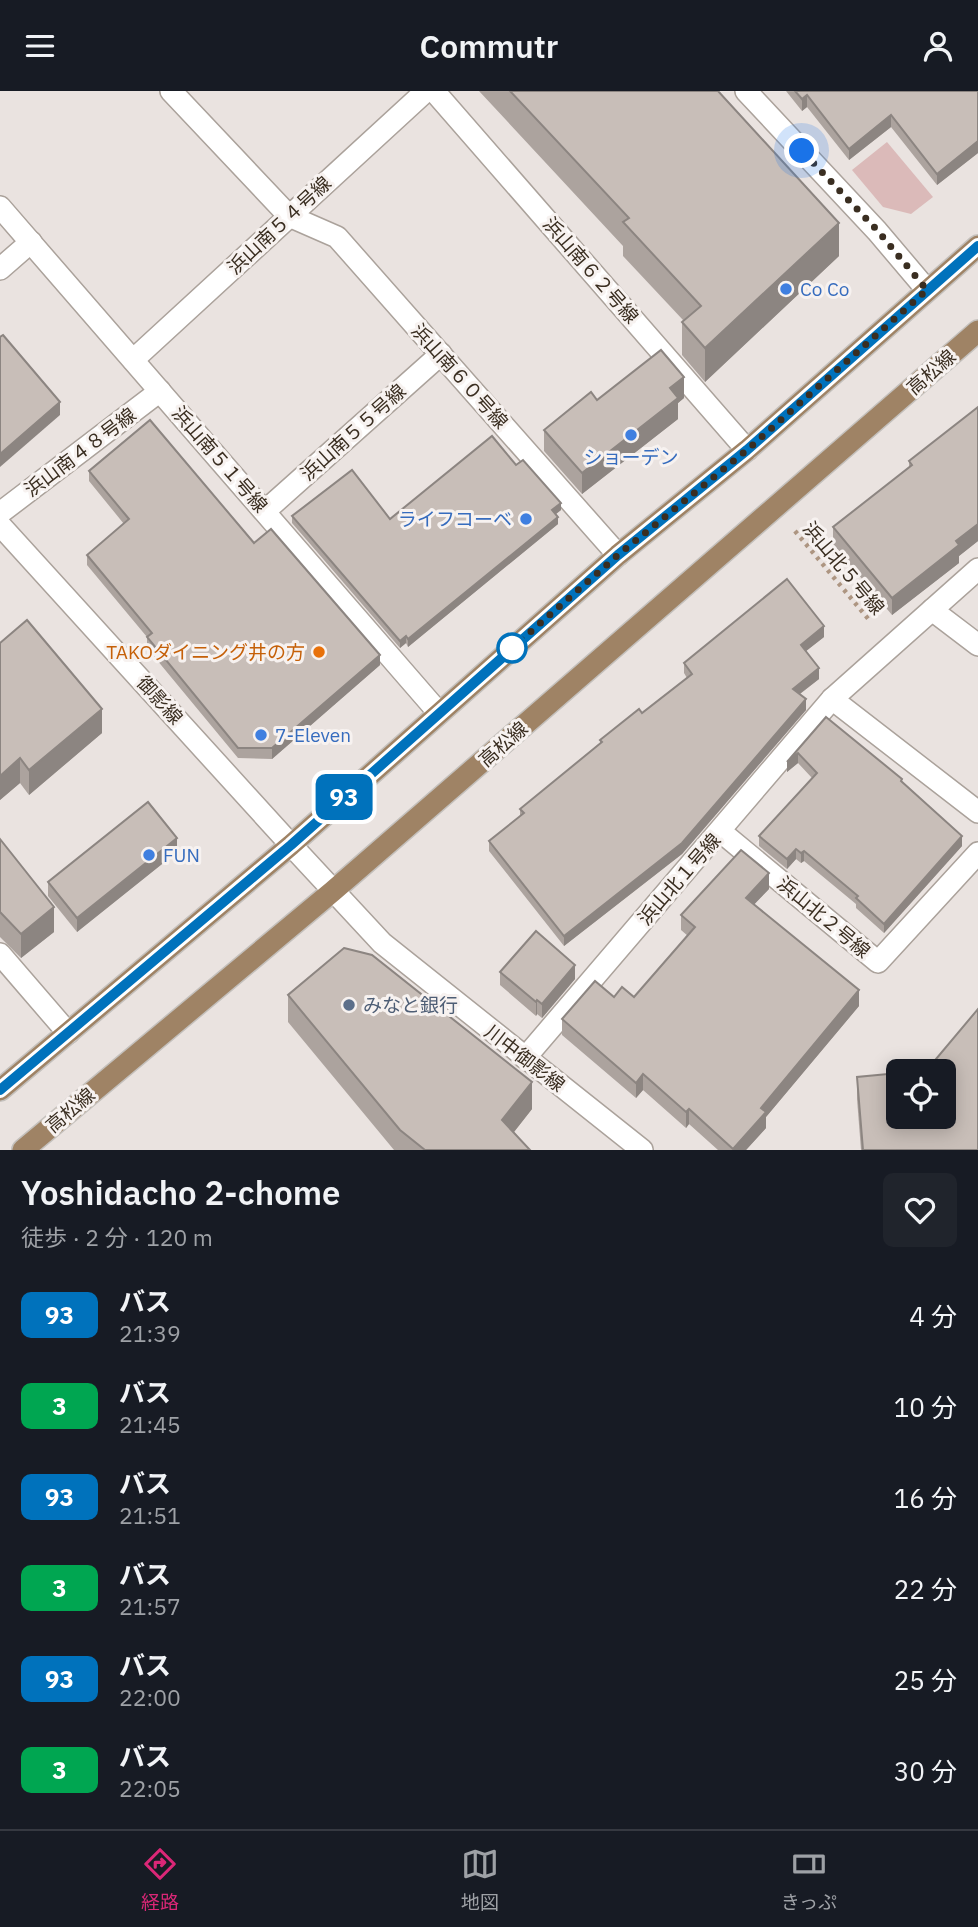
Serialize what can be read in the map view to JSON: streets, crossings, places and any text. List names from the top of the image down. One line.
{"streets":{"main road":["高松線"],"street":["浜山南５４号線","浜山南６２号線","浜山南６０号線","浜山南５５号線","浜山南４８号線","浜山南５１号線","御影線","浜山北１号線","浜山北２号線","川中御影線"],"path":["浜山北５号線"]},"crossings":[["浜山南５４号線","浜山南６０号線"],["浜山南５４号線","浜山南５１号線"],["高松線","浜山北５号線"],["高松線","川中御影線"],["浜山南６０号線","浜山南５５号線"],["浜山南５５号線","浜山南５１号線"],["浜山南４８号線","浜山南５１号線"],["浜山北５号線","浜山北１号線"],["御影線","川中御影線"],["浜山北１号線","浜山北２号線"],["浜山北１号線","川中御影線"]],"places":["Co Co","ショーデン","ライフコーベ","TAKOダイニング井の方","7-Eleven","FUN","みなと銀行"],"lines":["bus line 93"],"page":{"header":"Commutr","on_map":"93","heading":["Yoshidacho 2-chome","徒歩 · 2 分 · 120 m"],"list":[{"mark":"93","name":"バス","note":"21:39","value":"4 分"},{"mark":"3","name":"バス","note":"21:45","value":"10 分"},{"mark":"93","name":"バス","note":"21:51","value":"16 分"},{"mark":"3","name":"バス","note":"21:57","value":"22 分"},{"mark":"93","name":"バス","note":"22:00","value":"25 分"},{"mark":"3","name":"バス","note":"22:05","value":"30 分"}],"tabs":["経路","地図","きっぷ"]}}
